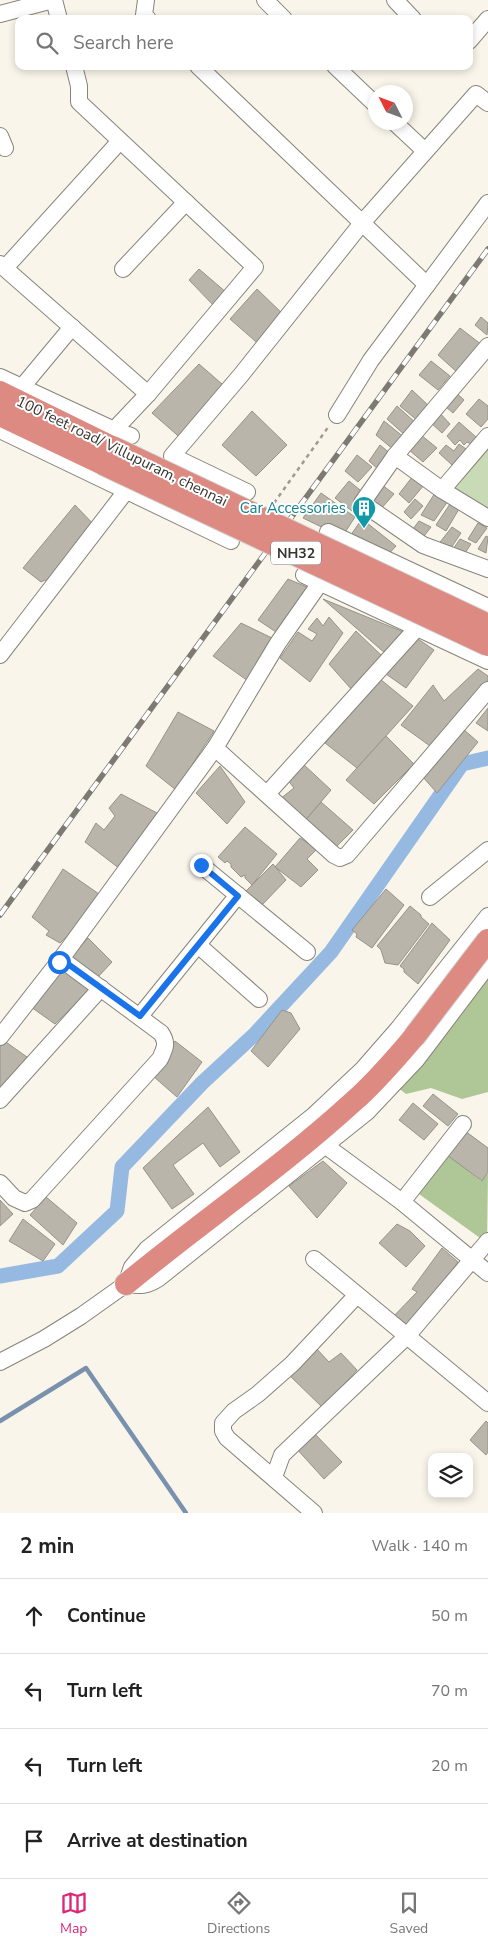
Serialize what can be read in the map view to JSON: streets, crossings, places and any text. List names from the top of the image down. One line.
{"streets":{"highway":["100 feet road/ Villupuram, chennai","NH32"]},"places":{"building":["Car Accessories"]},"north":"top left","page":{"search":"Search here","heading":["2 min","Walk · 140 m"],"list":[["Continue","50 m"],["Turn left","70 m"],["Turn left","20 m"],"Arrive at destination"],"nav":["Map","Directions","Saved"]}}
